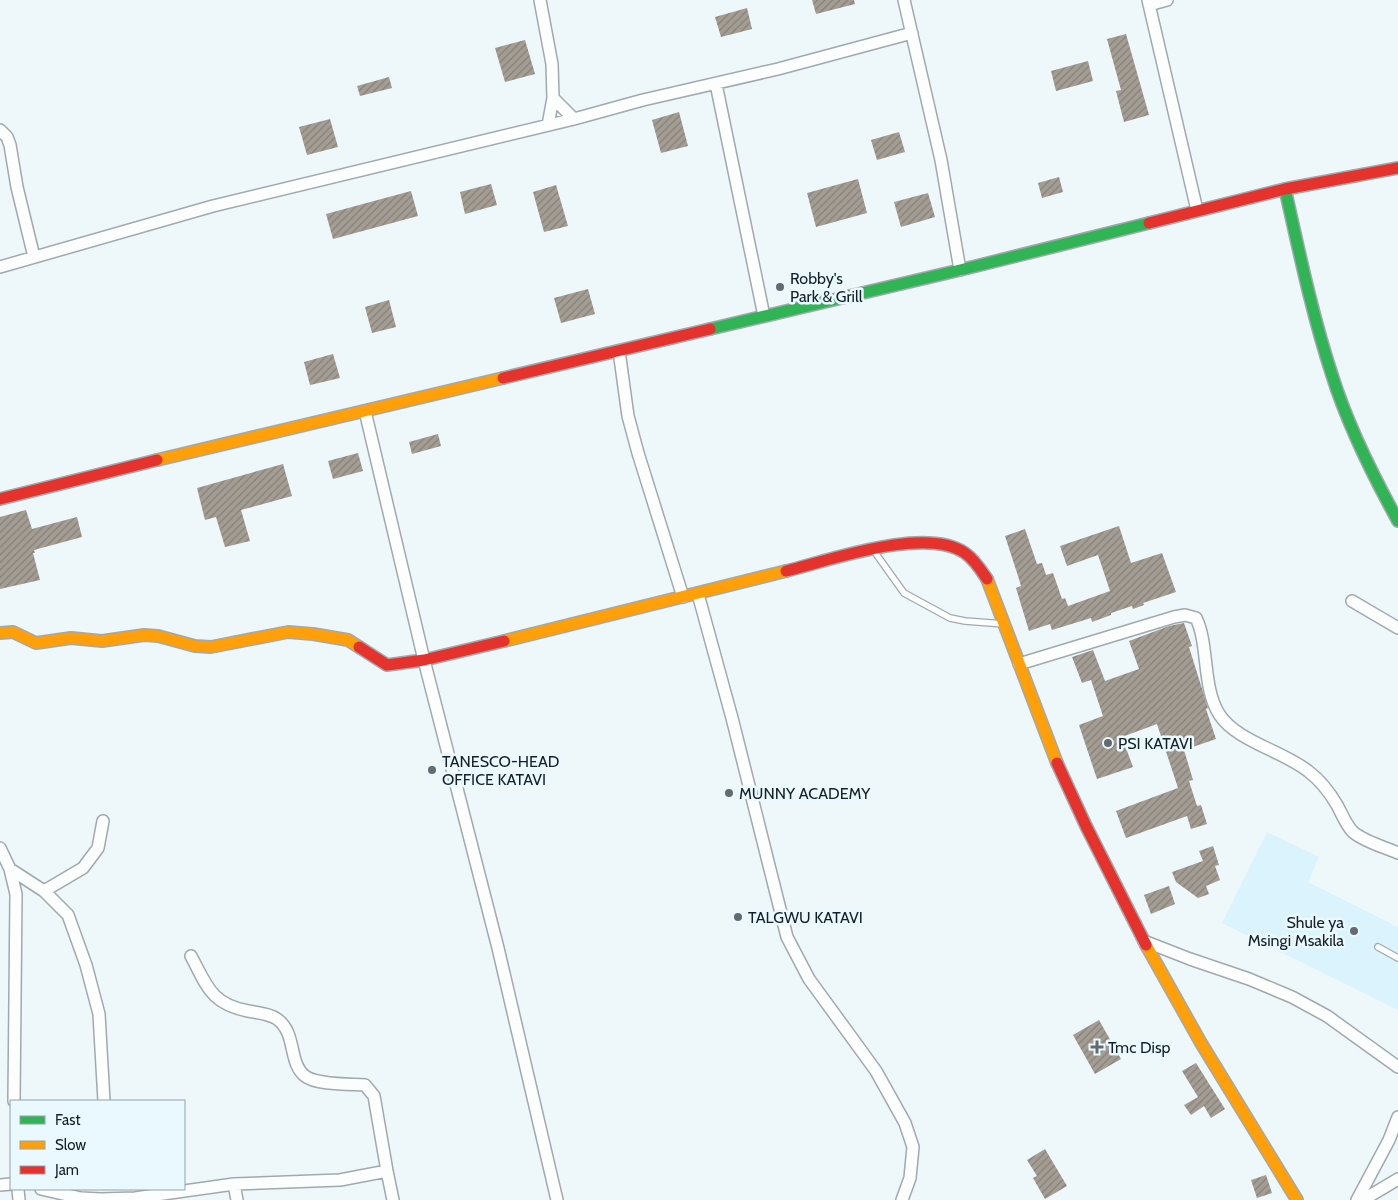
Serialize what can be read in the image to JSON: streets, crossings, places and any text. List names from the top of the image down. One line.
{"places":{"other":["Robby's Park & Grill","PSI KATAVI","TANESCO-HEAD OFFICE KATAVI","MUNNY ACADEMY","TALGWU KATAVI","Shule ya Msingi Msakila"],"health":["Tmc Disp"]},"legend":["Fast","Slow","Jam"]}
